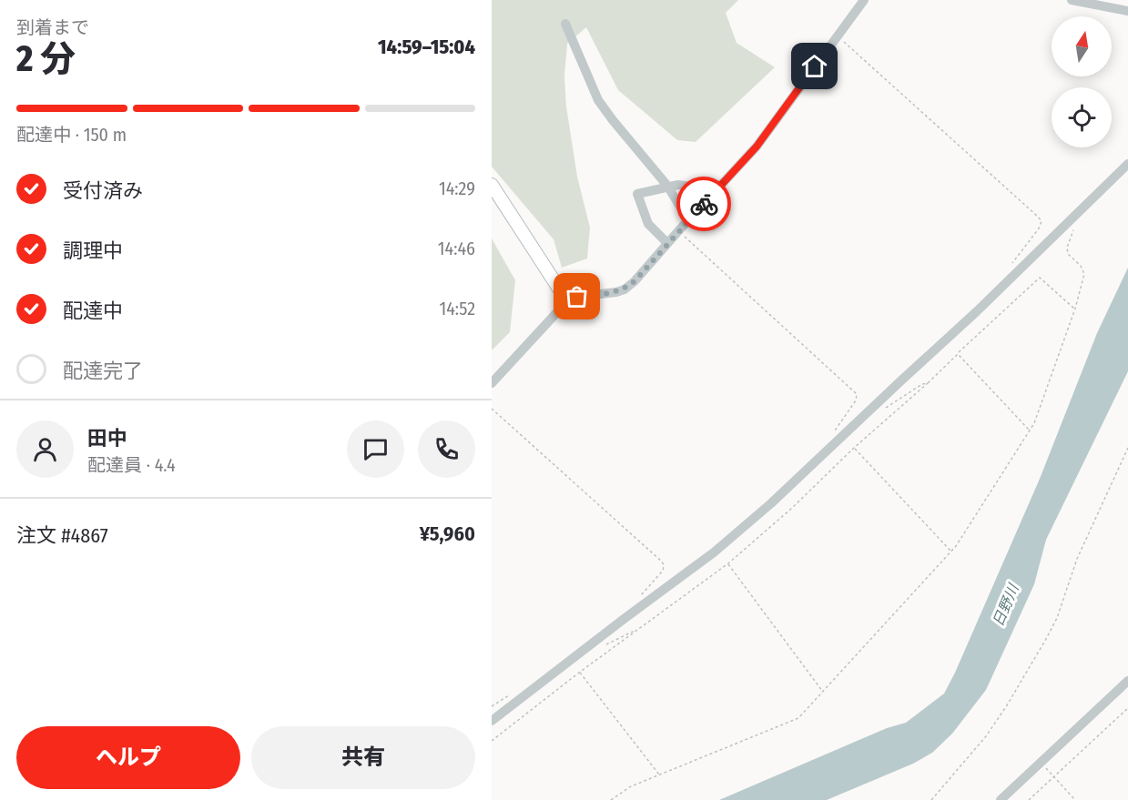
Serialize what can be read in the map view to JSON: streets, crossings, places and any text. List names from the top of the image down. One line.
{"water":["日野川"],"north":"top","page":{"heading":["2 分","到着まで","14:59–15:04"],"panel":["田中","配達員 · 4.4","注文 #4867","¥5,960"],"bar":"配達中 · 150 m","list":[["受付済み","14:29"],["調理中","14:46"],["配達中","14:52"],"配達完了"],"buttons":["ヘルプ","共有"]}}
